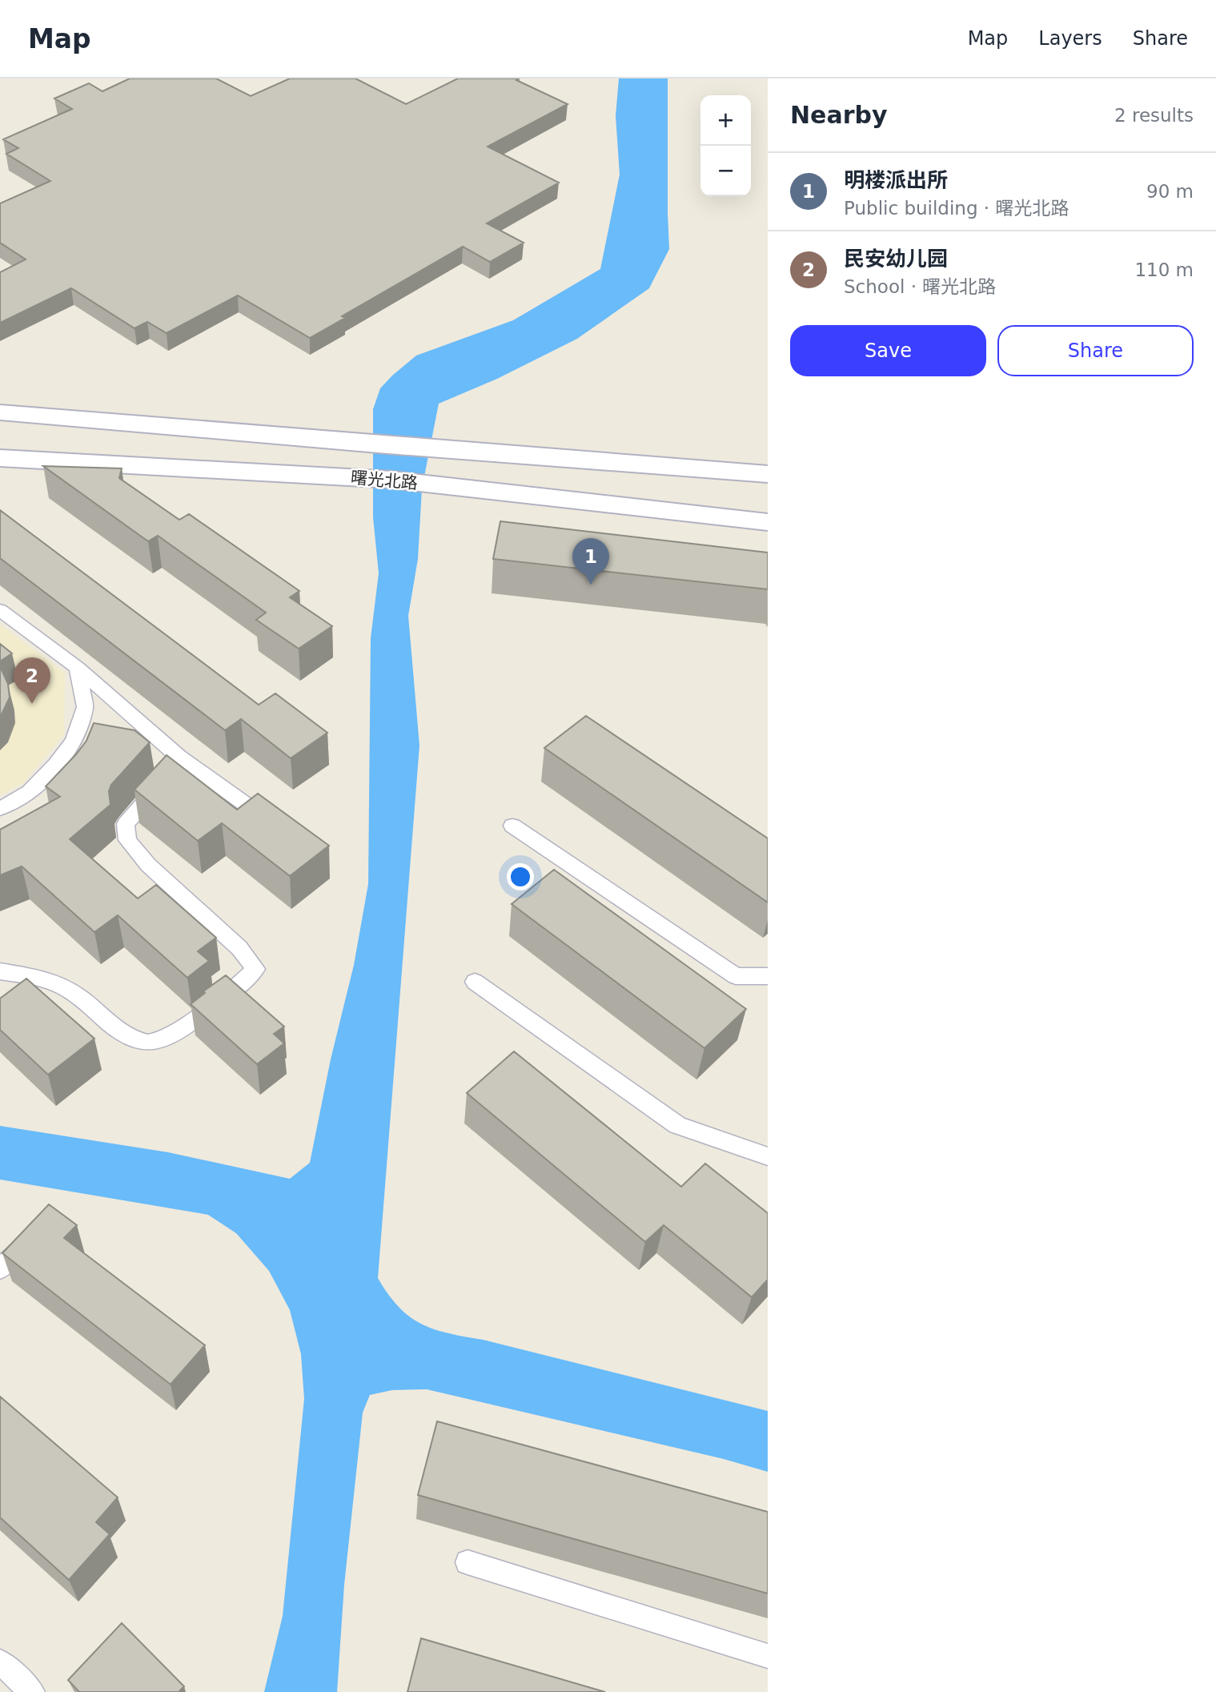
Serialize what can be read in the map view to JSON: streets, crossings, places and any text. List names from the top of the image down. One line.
{"streets":{"main road":["曙光北路"]},"page":{"header":"Map","nav":["Map","Layers","Share"],"heading":["Nearby","2 results"],"map_buttons":["+","−"],"list":[{"mark":"1","name":"明楼派出所","note":"Public building · 曙光北路","value":"90 m"},{"mark":"2","name":"民安幼儿园","note":"School · 曙光北路","value":"110 m"}],"buttons":["Save","Share"],"pins":["1","2"]}}
